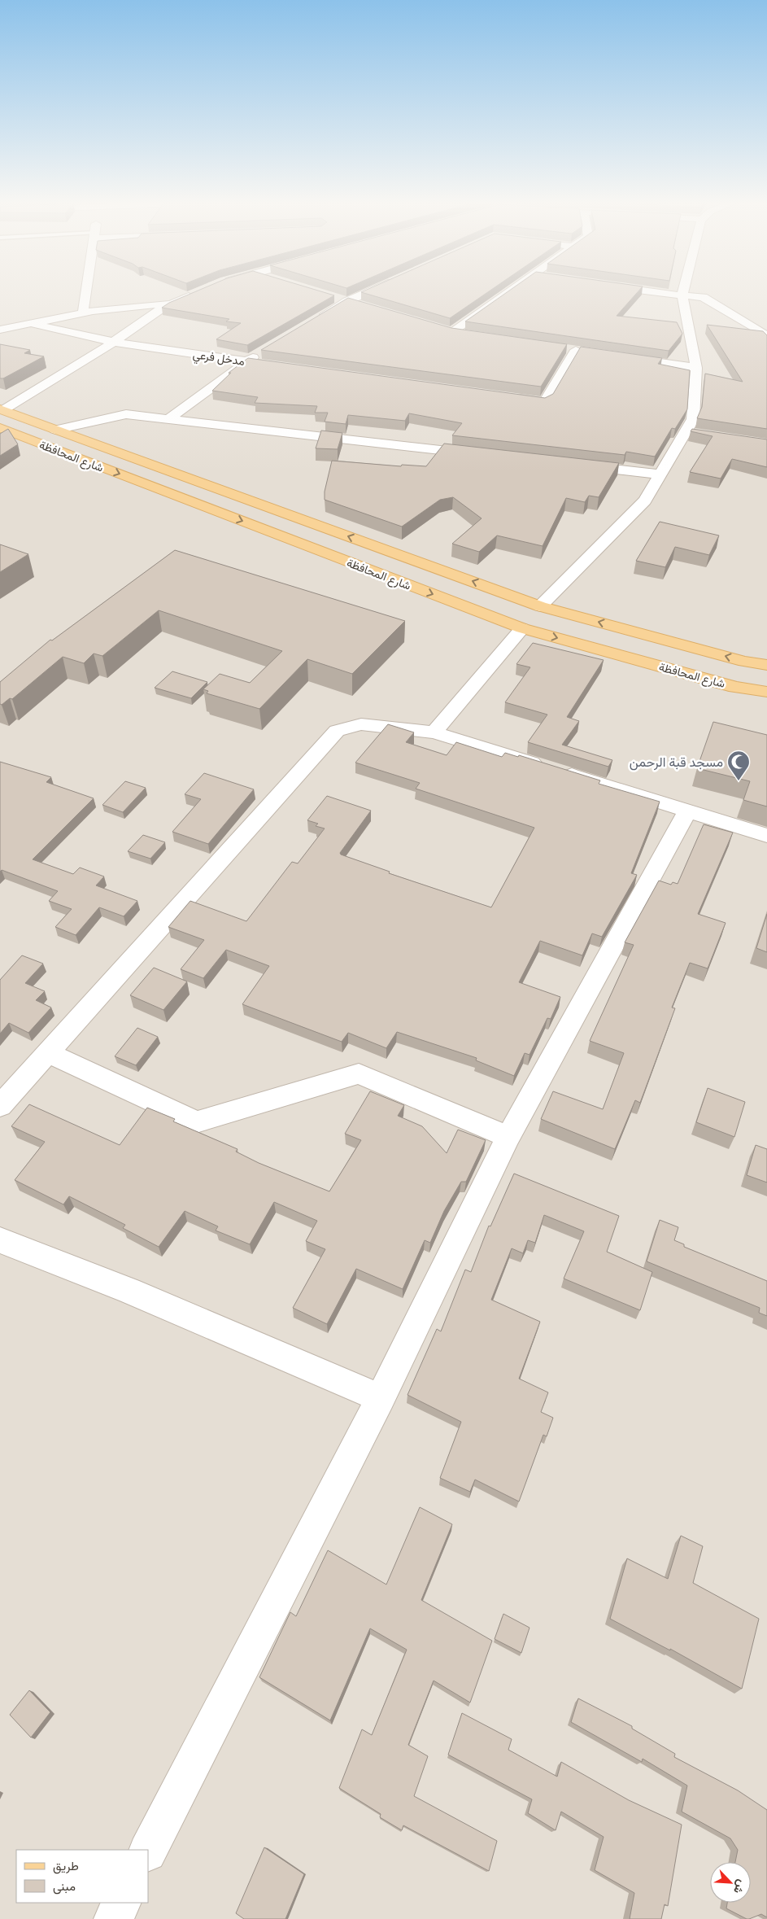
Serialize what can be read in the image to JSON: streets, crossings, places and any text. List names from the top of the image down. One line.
{"streets":{"main road":["شارع المحافظة"],"street":["مدخل فرعي"]},"places":{"mosque":["مسجد قبة الرحمن"]},"legend":["طريق","مبنى"],"north":"bottom right"}
